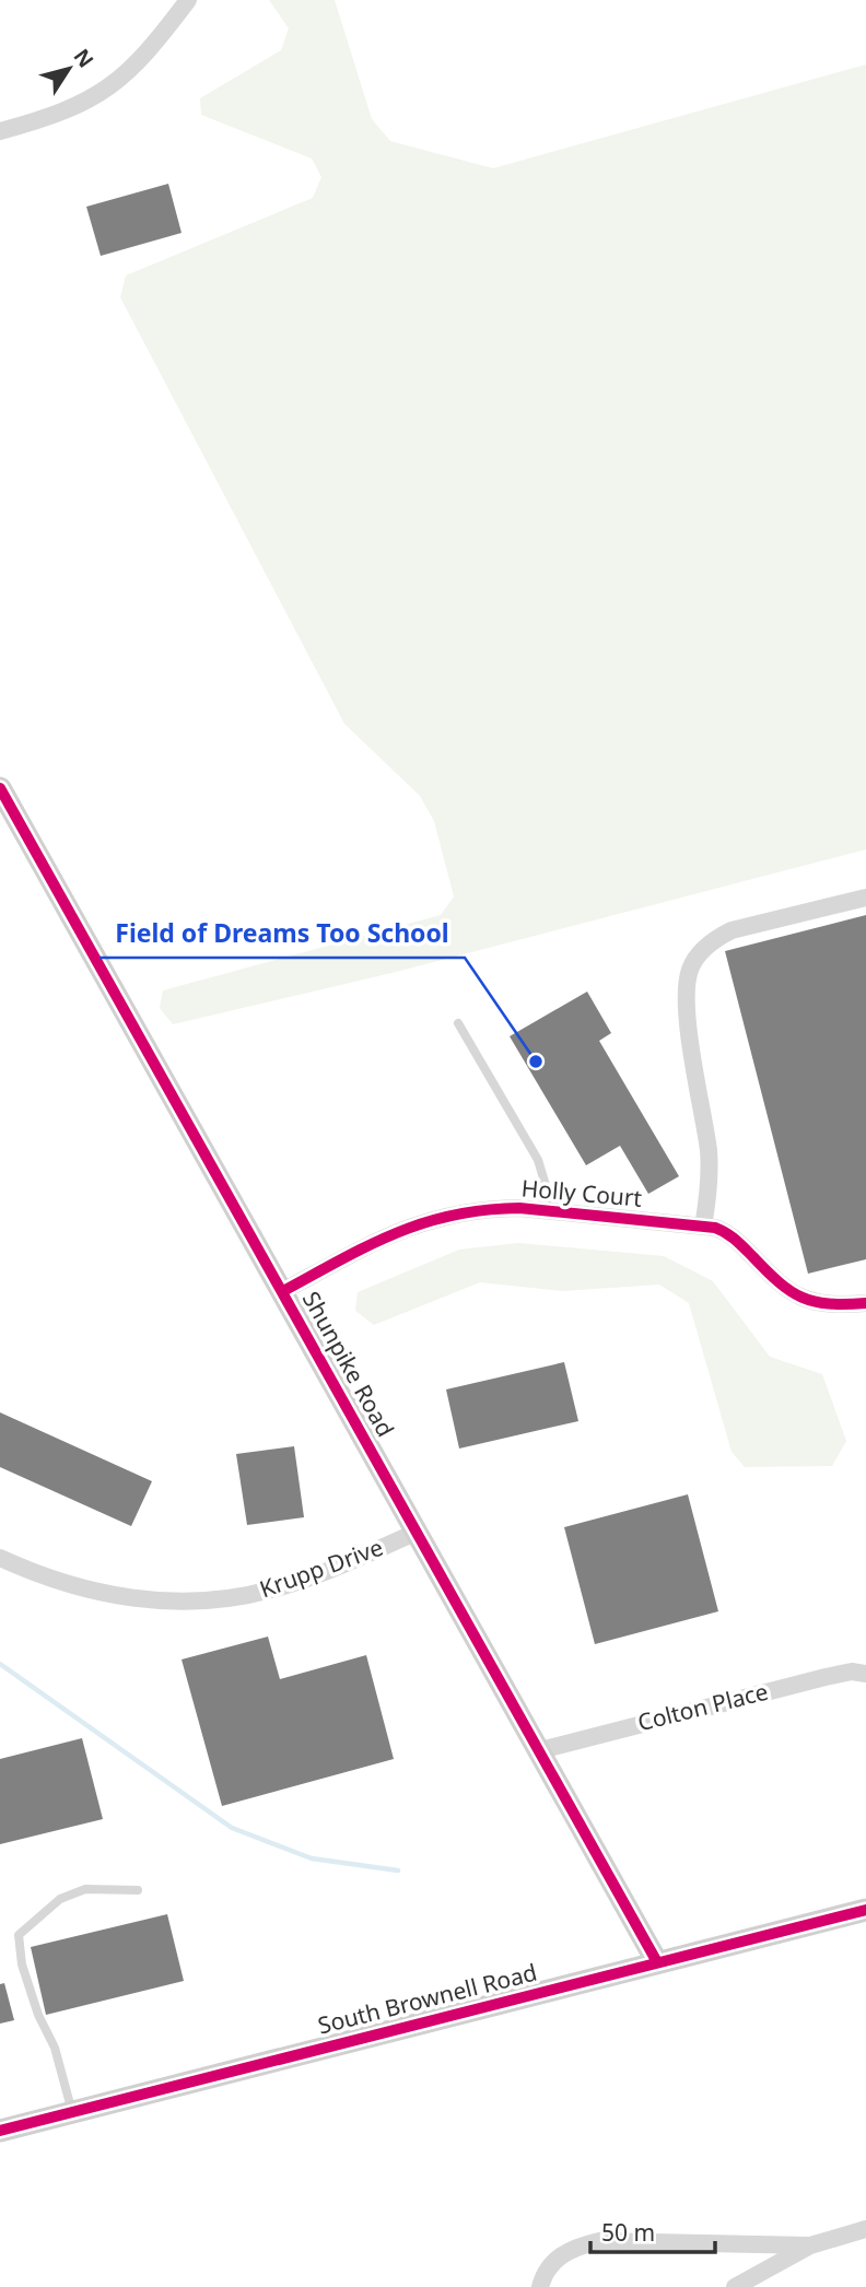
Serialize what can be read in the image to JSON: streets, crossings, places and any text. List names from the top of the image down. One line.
{"streets":{"street":["Holly Court","Shunpike Road","Krupp Drive","Colton Place","South Brownell Road"]},"crossings":[["Holly Court","Shunpike Road"],["Shunpike Road","Krupp Drive"],["Shunpike Road","Colton Place"],["Shunpike Road","South Brownell Road"]],"places":["Field of Dreams Too School"],"scale_bar":"50 m","north":"top right"}
